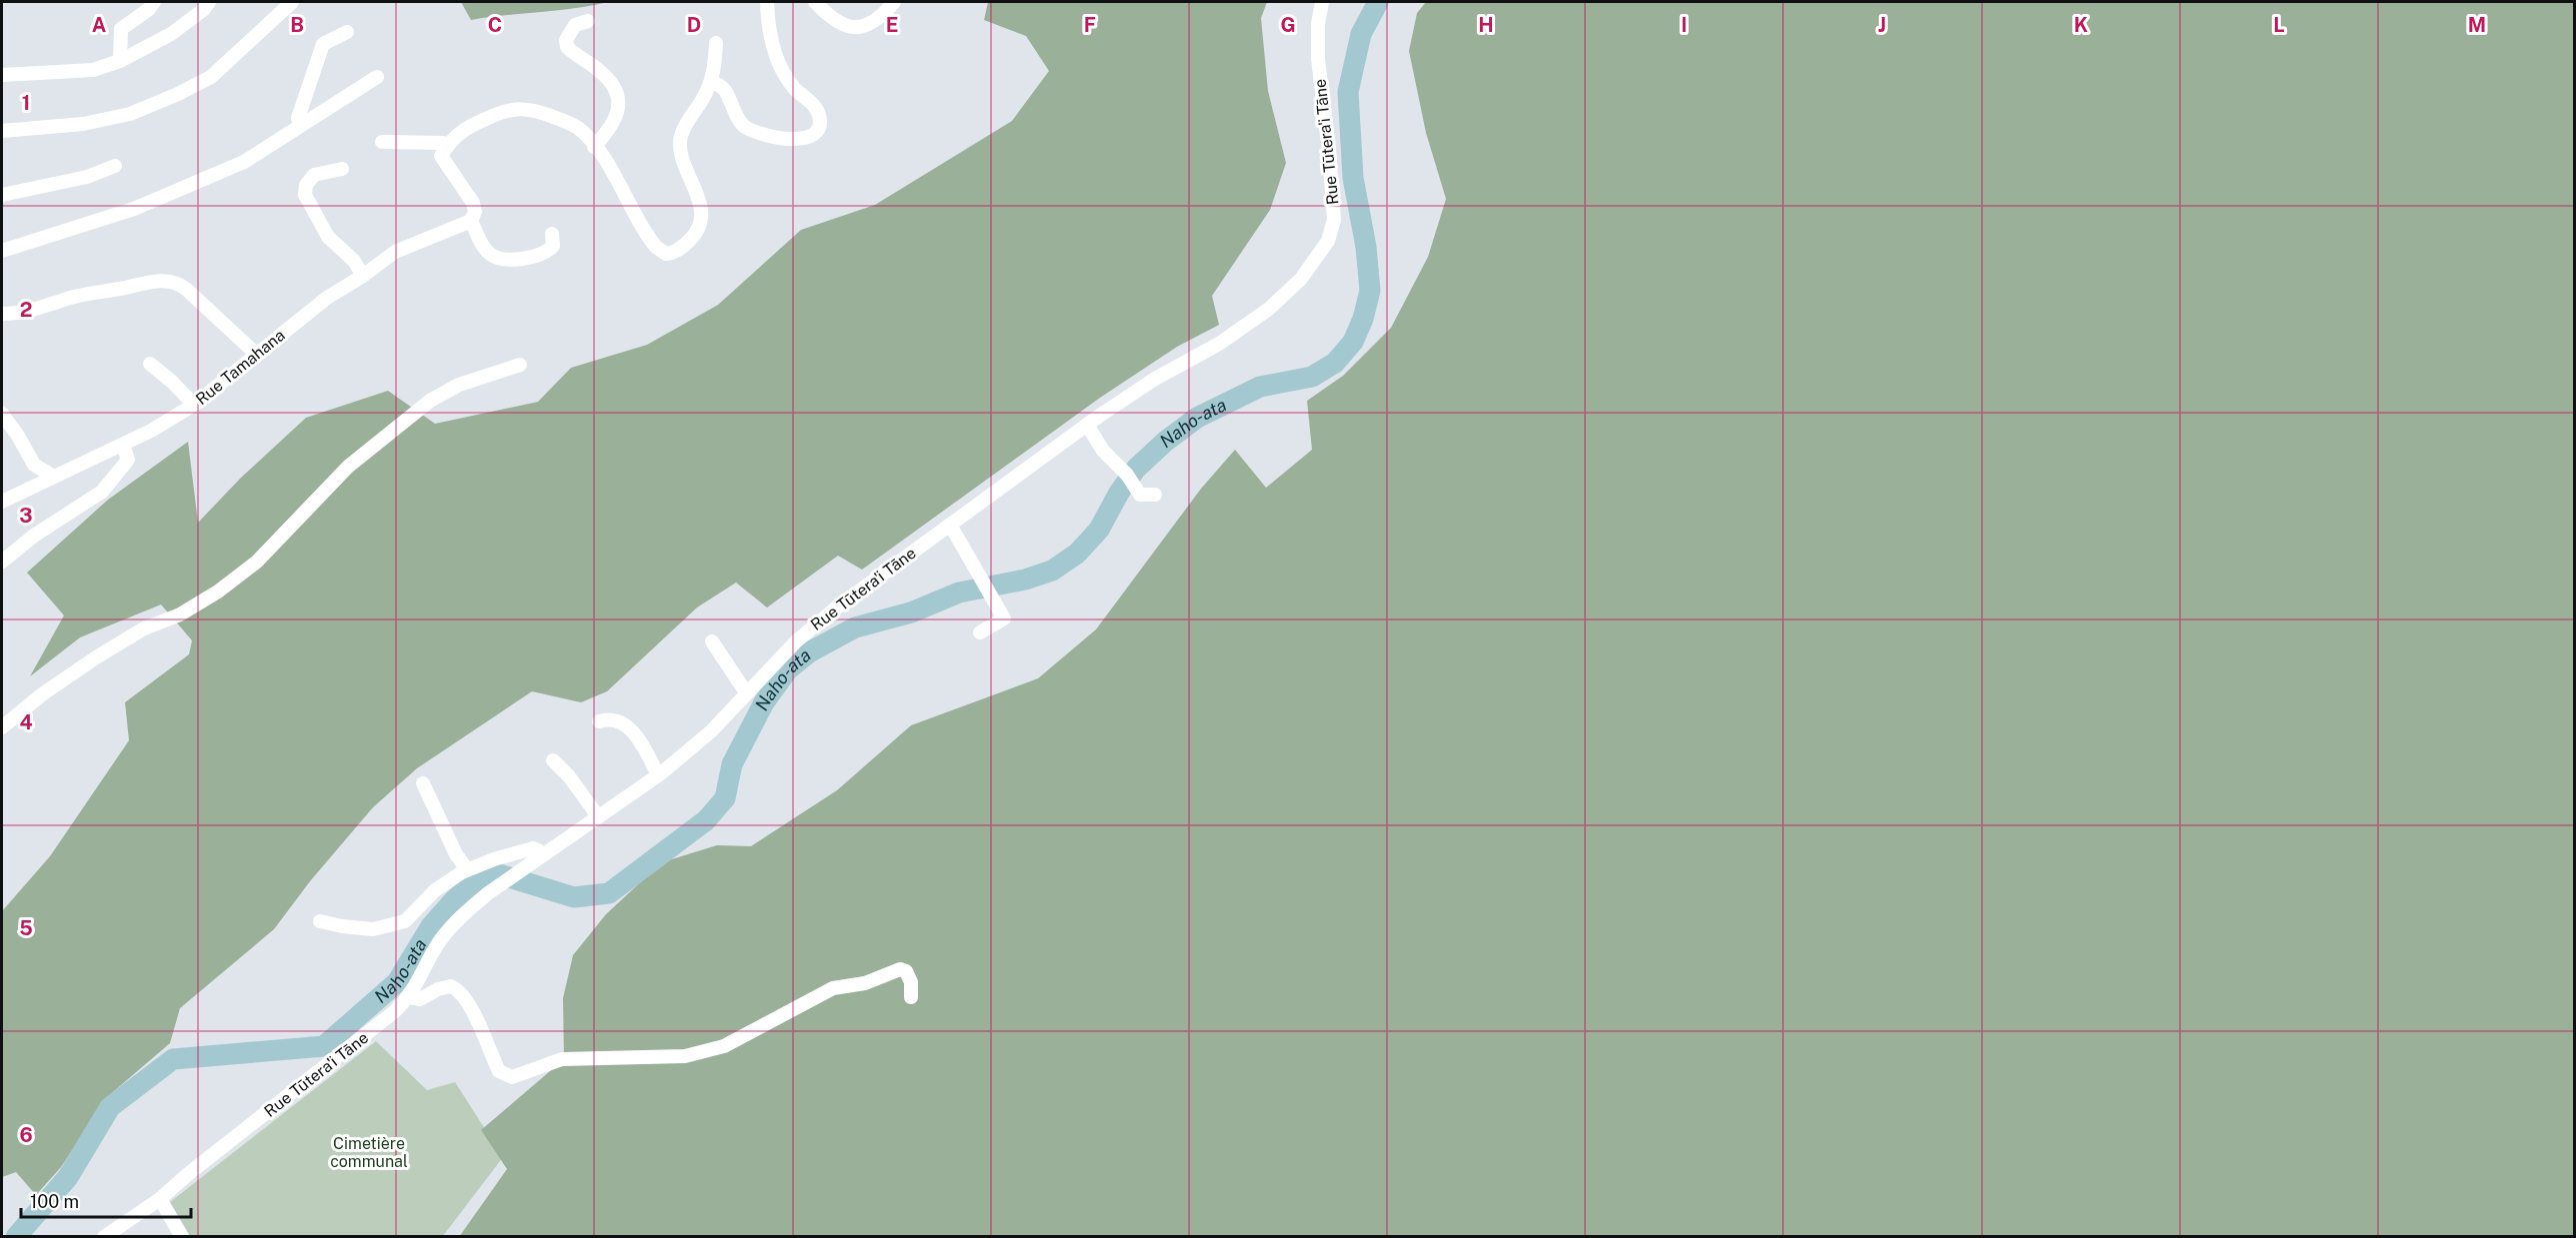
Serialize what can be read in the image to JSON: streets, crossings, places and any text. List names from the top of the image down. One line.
{"streets":{"street":["Rue Tūtera'i Tāne","Rue Tamahana"]},"water":["Naho-ata"],"parks":["Cimetière communal"],"scale_bar":"100 m","grid":{"columns":["A","B","C","D","E","F","G","H","I","J","K","L","M"],"rows":["1","2","3","4","5","6"]}}
